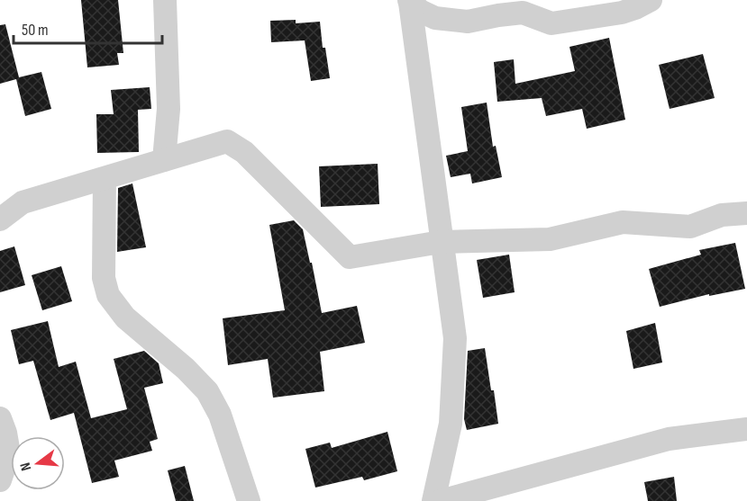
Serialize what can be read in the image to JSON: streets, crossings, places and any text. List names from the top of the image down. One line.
{"scale_bar":"50 m","north":"left"}
